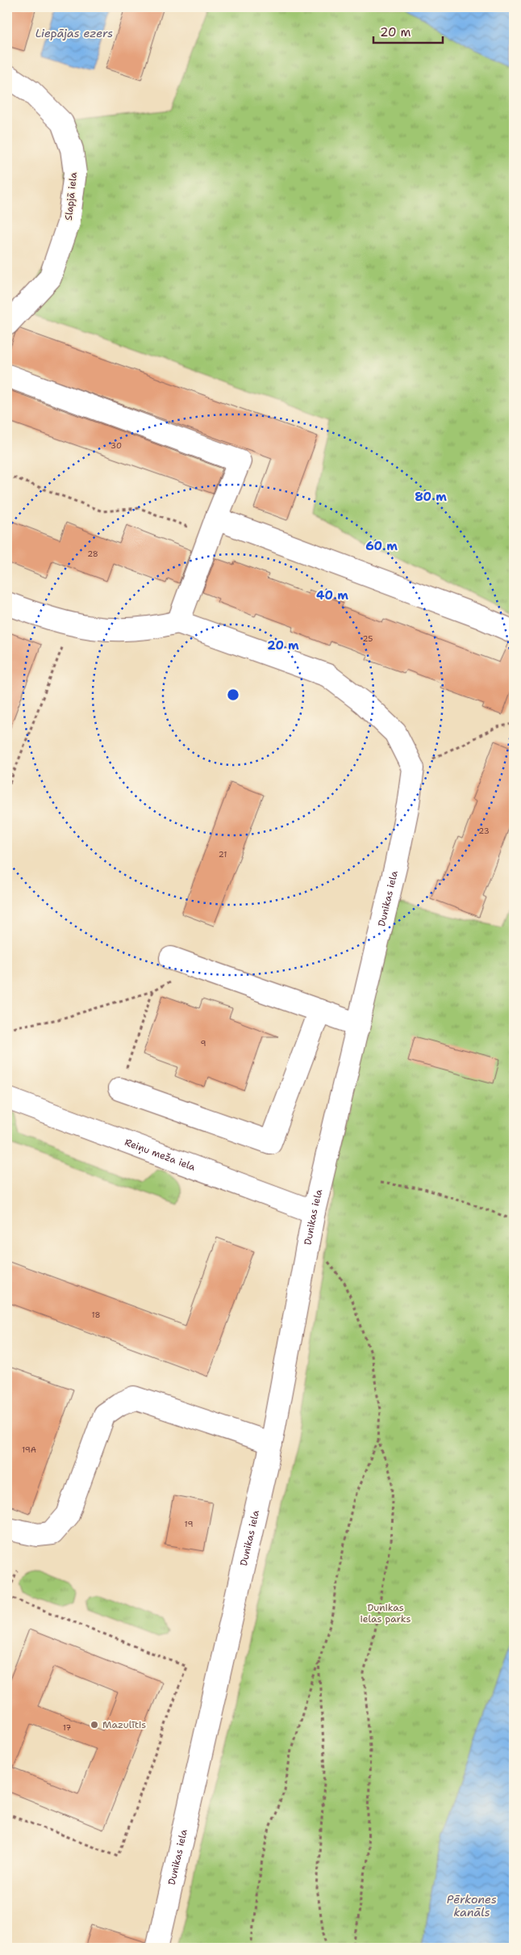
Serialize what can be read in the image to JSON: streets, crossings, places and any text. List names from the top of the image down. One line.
{"streets":{"street":["Slapjā iela","Dunikas iela","Reiņu meža iela"]},"crossings":[["Dunikas iela","Reiņu meža iela"]],"water":["Liepājas ezers","Pērkones kanāls"],"parks":["Dunikas ielas parks"],"places":["Mazulītis"],"house_numbers":["30","28","25","23","21","9","18","19A","19","17"],"scale_bar":"20 m","rings":["80 m","60 m","40 m","20 m"]}
